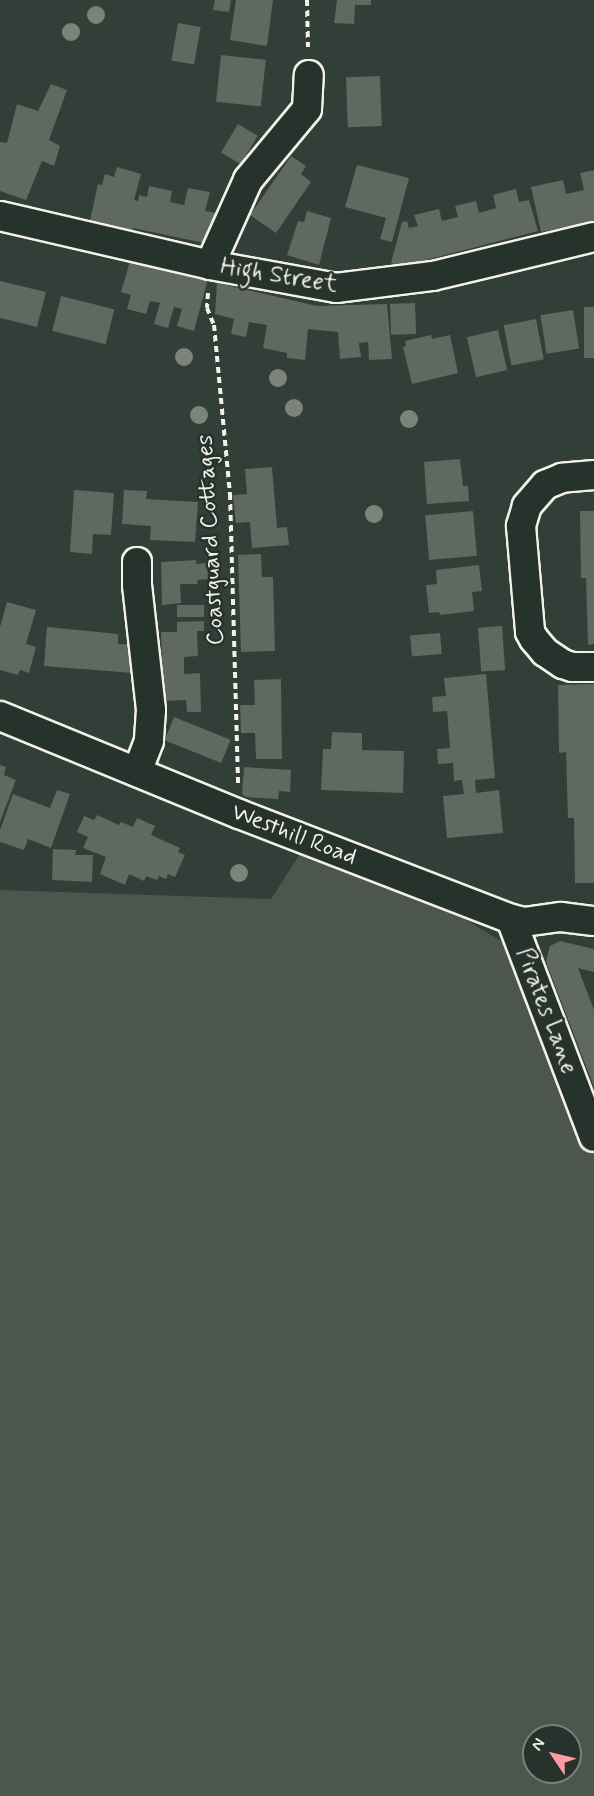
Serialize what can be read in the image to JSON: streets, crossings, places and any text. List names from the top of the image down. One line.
{"streets":{"street":["High Street","Westhill Road","Pirates Lane"],"path":["Coastguard Cottages"]},"crossings":[["High Street","Coastguard Cottages"],["Coastguard Cottages","Westhill Road"],["Westhill Road","Pirates Lane"]],"north":"top left"}
